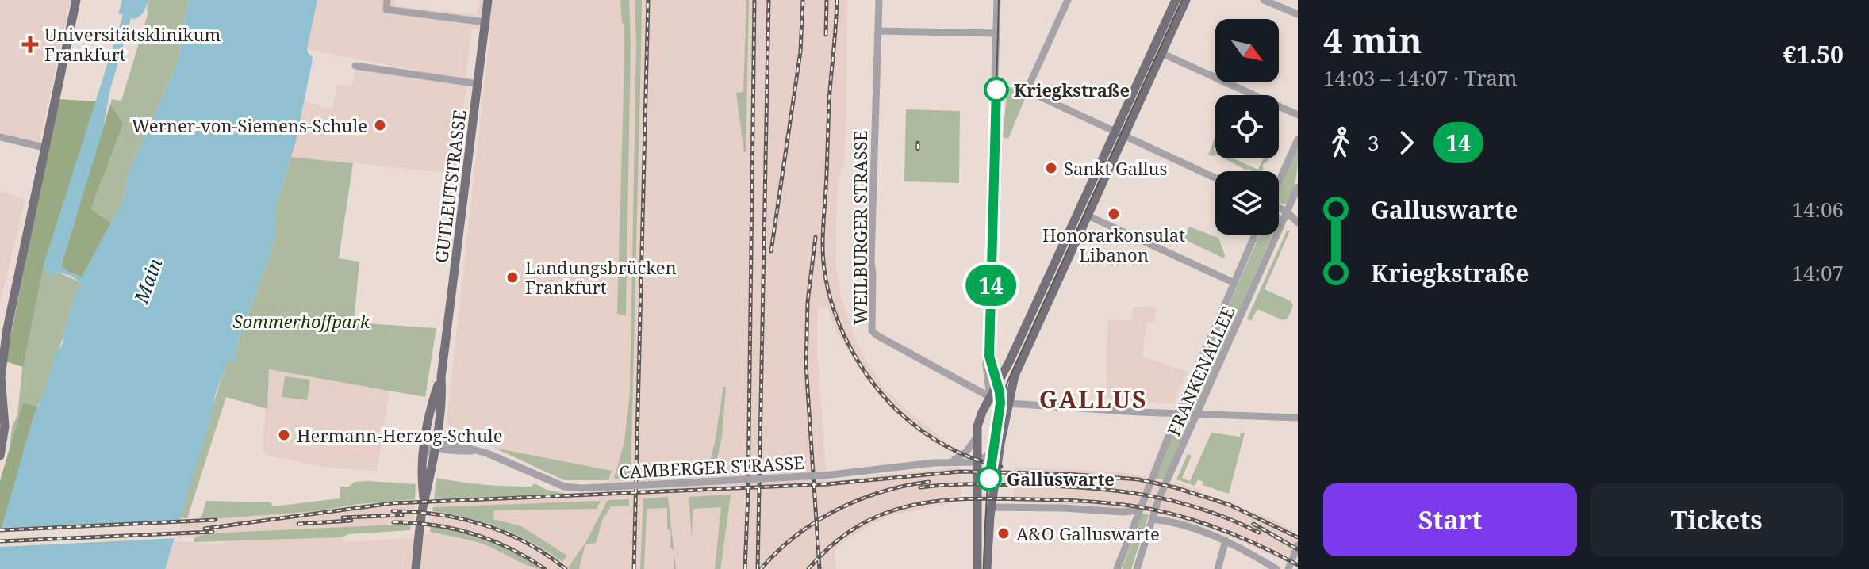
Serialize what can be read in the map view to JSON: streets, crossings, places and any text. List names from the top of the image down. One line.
{"streets":{"main road":["GUTLEUTSTRASSE"],"street":["WEILBURGER STRASSE","FRANKENALLEE","CAMBERGER STRASSE"]},"crossings":[["GUTLEUTSTRASSE","CAMBERGER STRASSE"]],"districts":["GALLUS"],"water":["Main"],"parks":["Sommerhoffpark"],"places":{"health":["Universitätsklinikum Frankfurt"],"other":["Kriegkstraße","Werner-von-Siemens-Schule","Sankt Gallus","Honorarkonsulat Libanon","Landungsbrücken Frankfurt","Hermann-Herzog-Schule","Galluswarte","A&O Galluswarte"]},"lines":["tram line 14"],"north":"bottom right","page":{"on_map":"14","heading":["4 min","14:03 – 14:07 · Tram","€1.50"],"legs":["3","14"],"list":[{"name":"Galluswarte","value":"14:06"},{"name":"Kriegkstraße","value":"14:07"}],"buttons":["Start","Tickets"]}}
